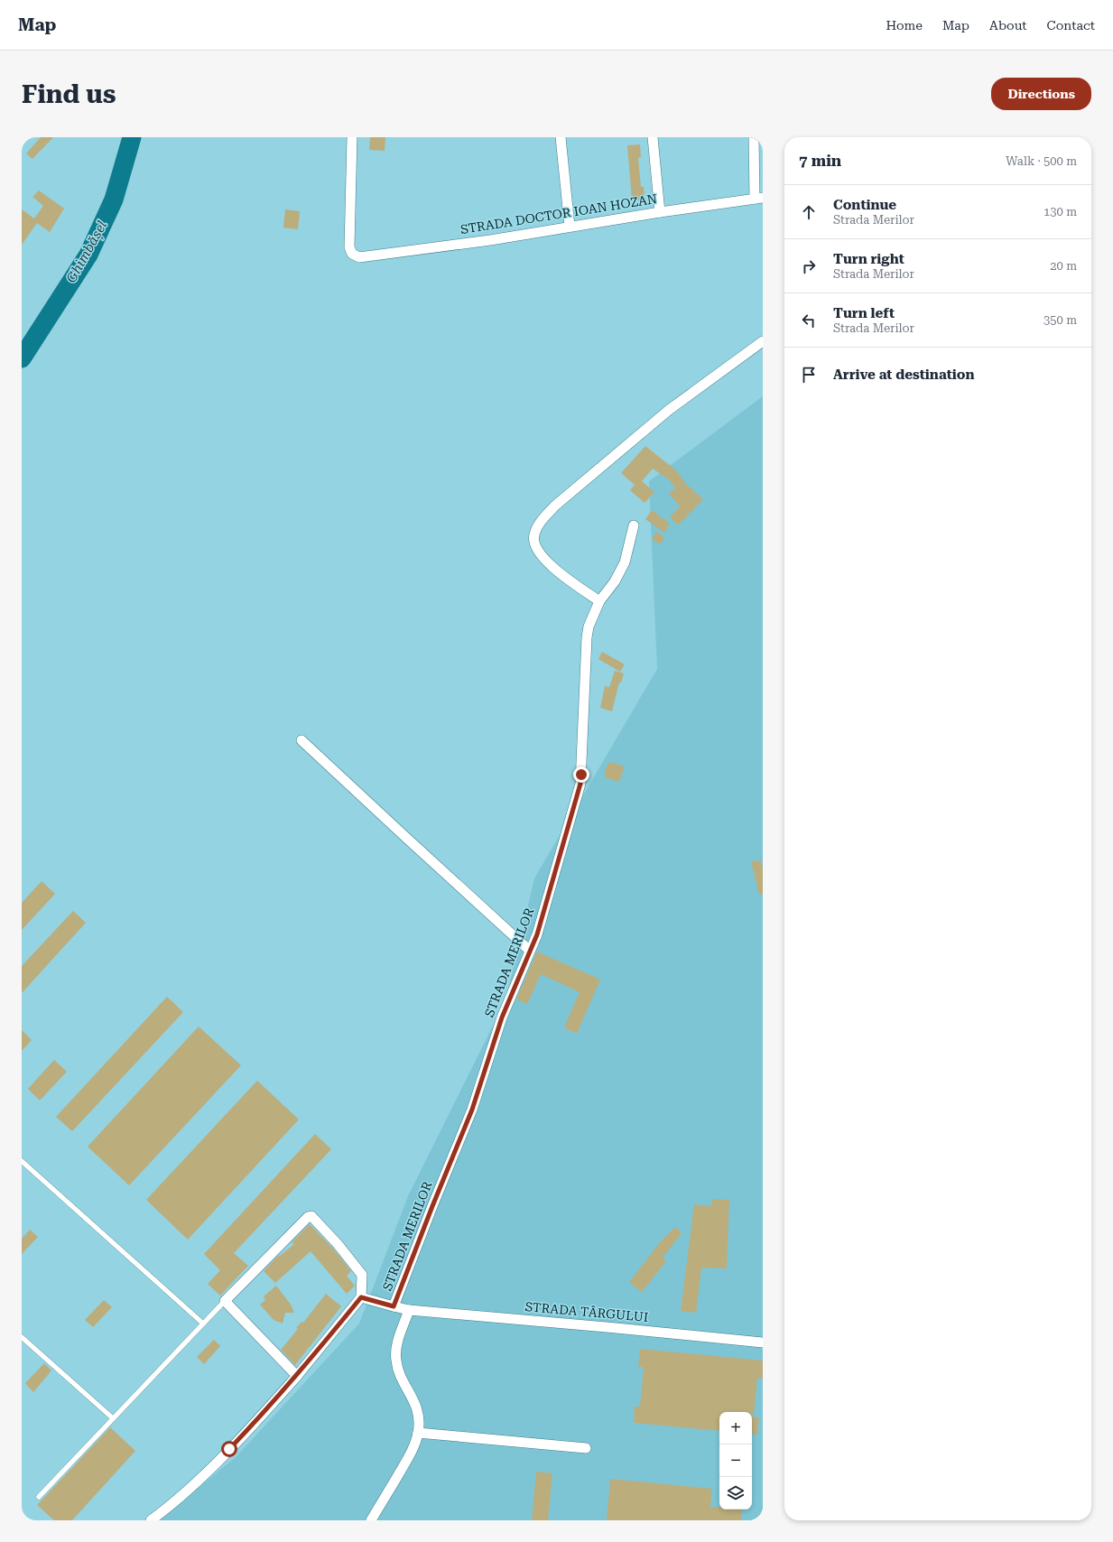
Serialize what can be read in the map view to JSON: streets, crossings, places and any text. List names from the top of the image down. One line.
{"streets":{"street":["STRADA DOCTOR IOAN HOZAN","STRADA MERILOR","STRADA TÂRGULUI"]},"crossings":[["STRADA MERILOR","STRADA TÂRGULUI"]],"water":["Ghimbășel"],"page":{"header":"Map","nav":["Home","Map","About","Contact"],"buttons":"Directions","title":"Find us","heading":["7 min","Walk · 500 m"],"list":[["Continue","Strada Merilor","130 m"],["Turn right","Strada Merilor","20 m"],["Turn left","Strada Merilor","350 m"],"Arrive at destination"],"map_buttons":["+","−"]}}
